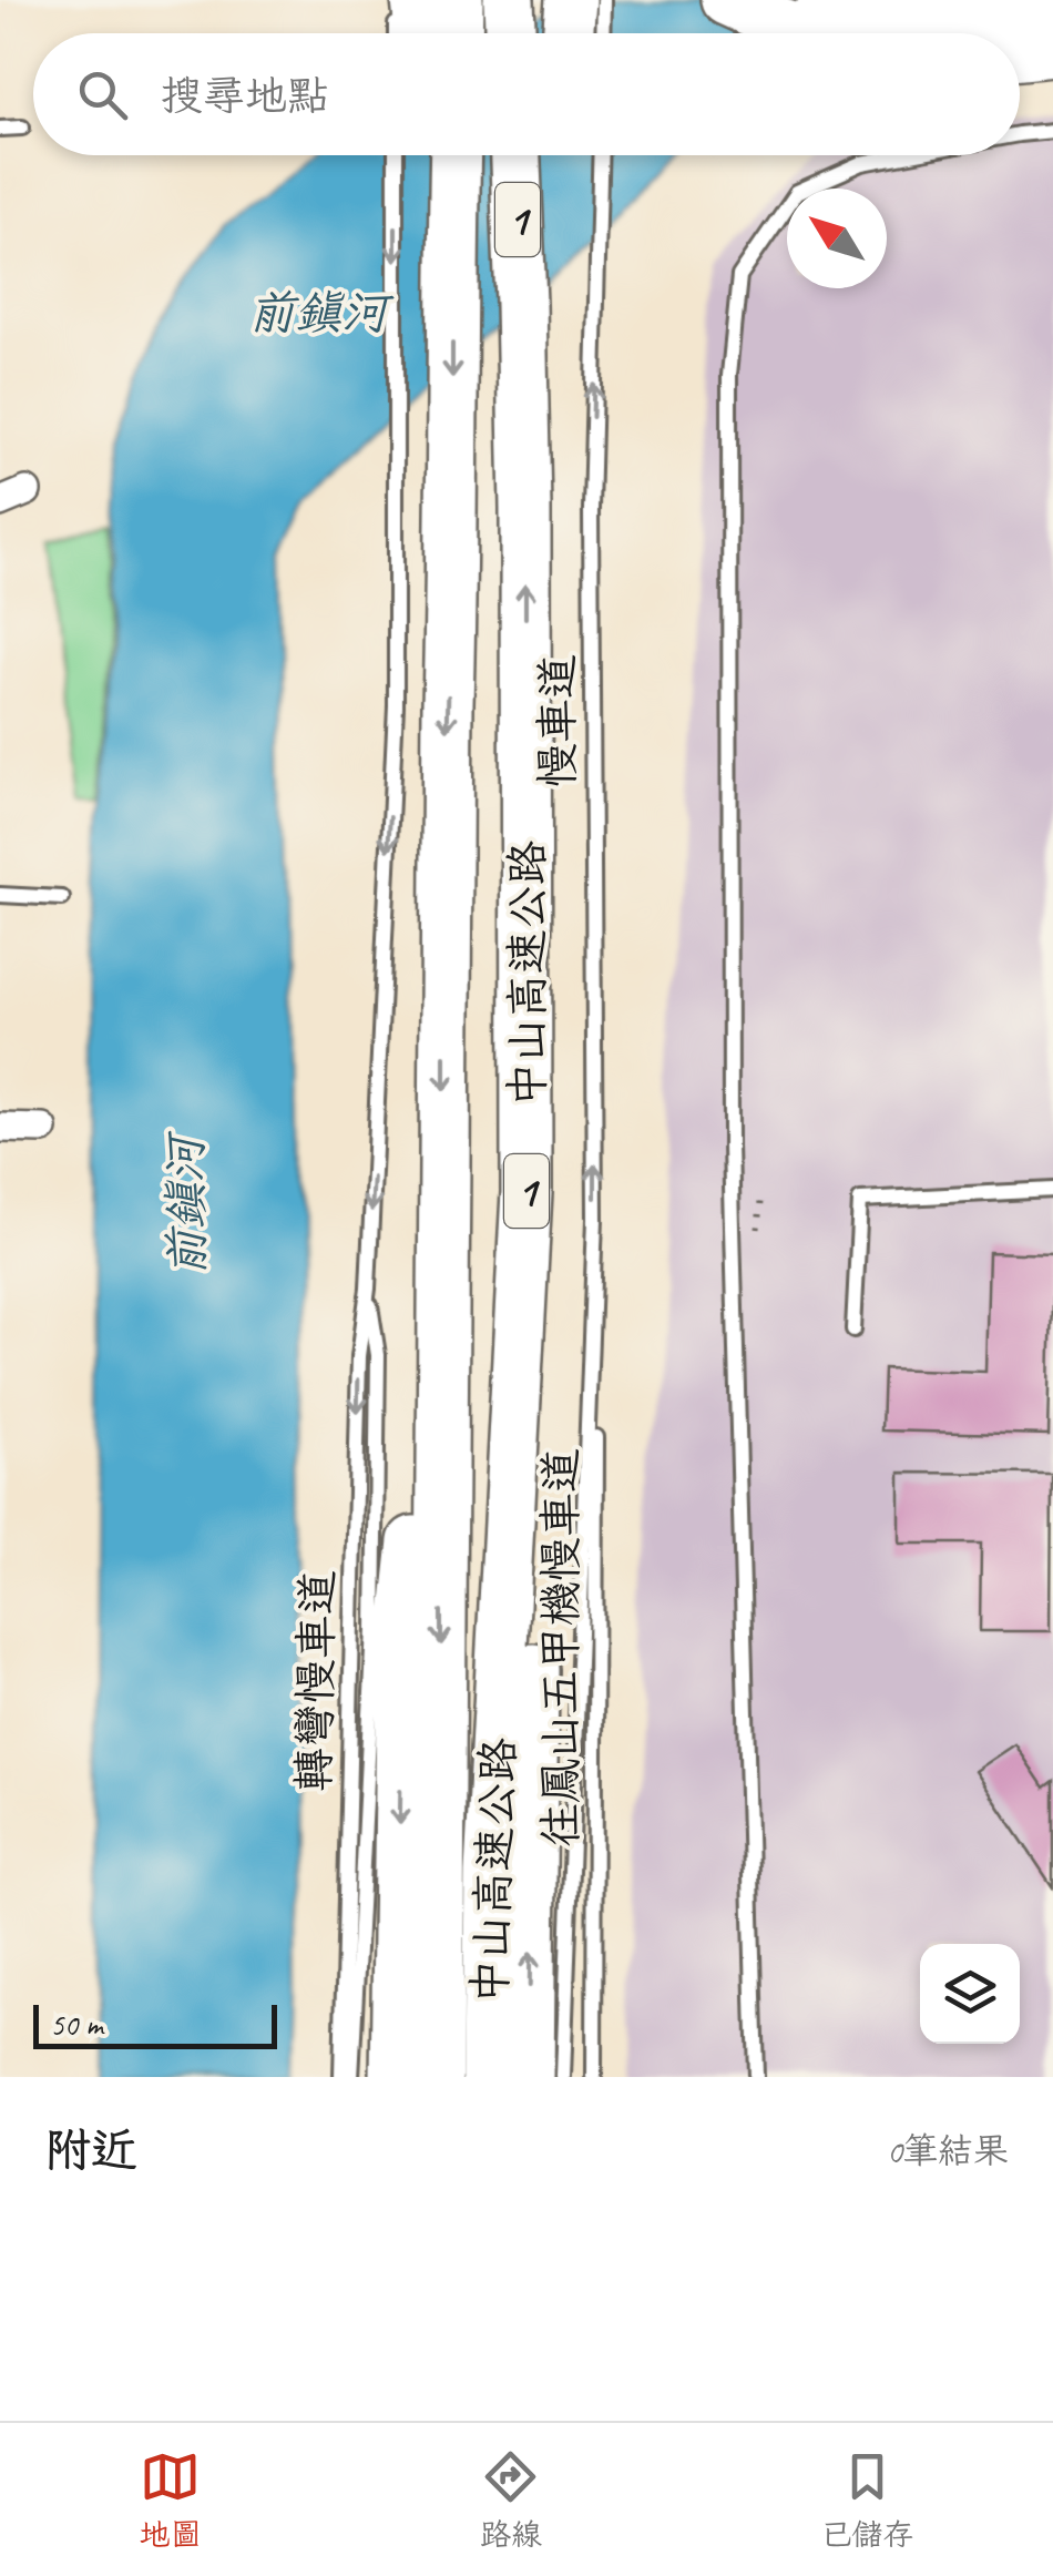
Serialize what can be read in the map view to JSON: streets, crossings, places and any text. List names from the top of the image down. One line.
{"streets":{"highway":["1","中山高速公路"],"lane":["慢車道","往鳳山五甲機慢車道","轉彎慢車道"]},"crossings":[["慢車道","往鳳山五甲機慢車道"]],"one_way":["慢車道"],"water":["前鎮河"],"scale_bar":"50 m","north":"top left","page":{"search":"搜尋地點","scale":"50 m","heading":["附近","0筆結果"],"nav":["地圖","路線","已儲存"]}}
